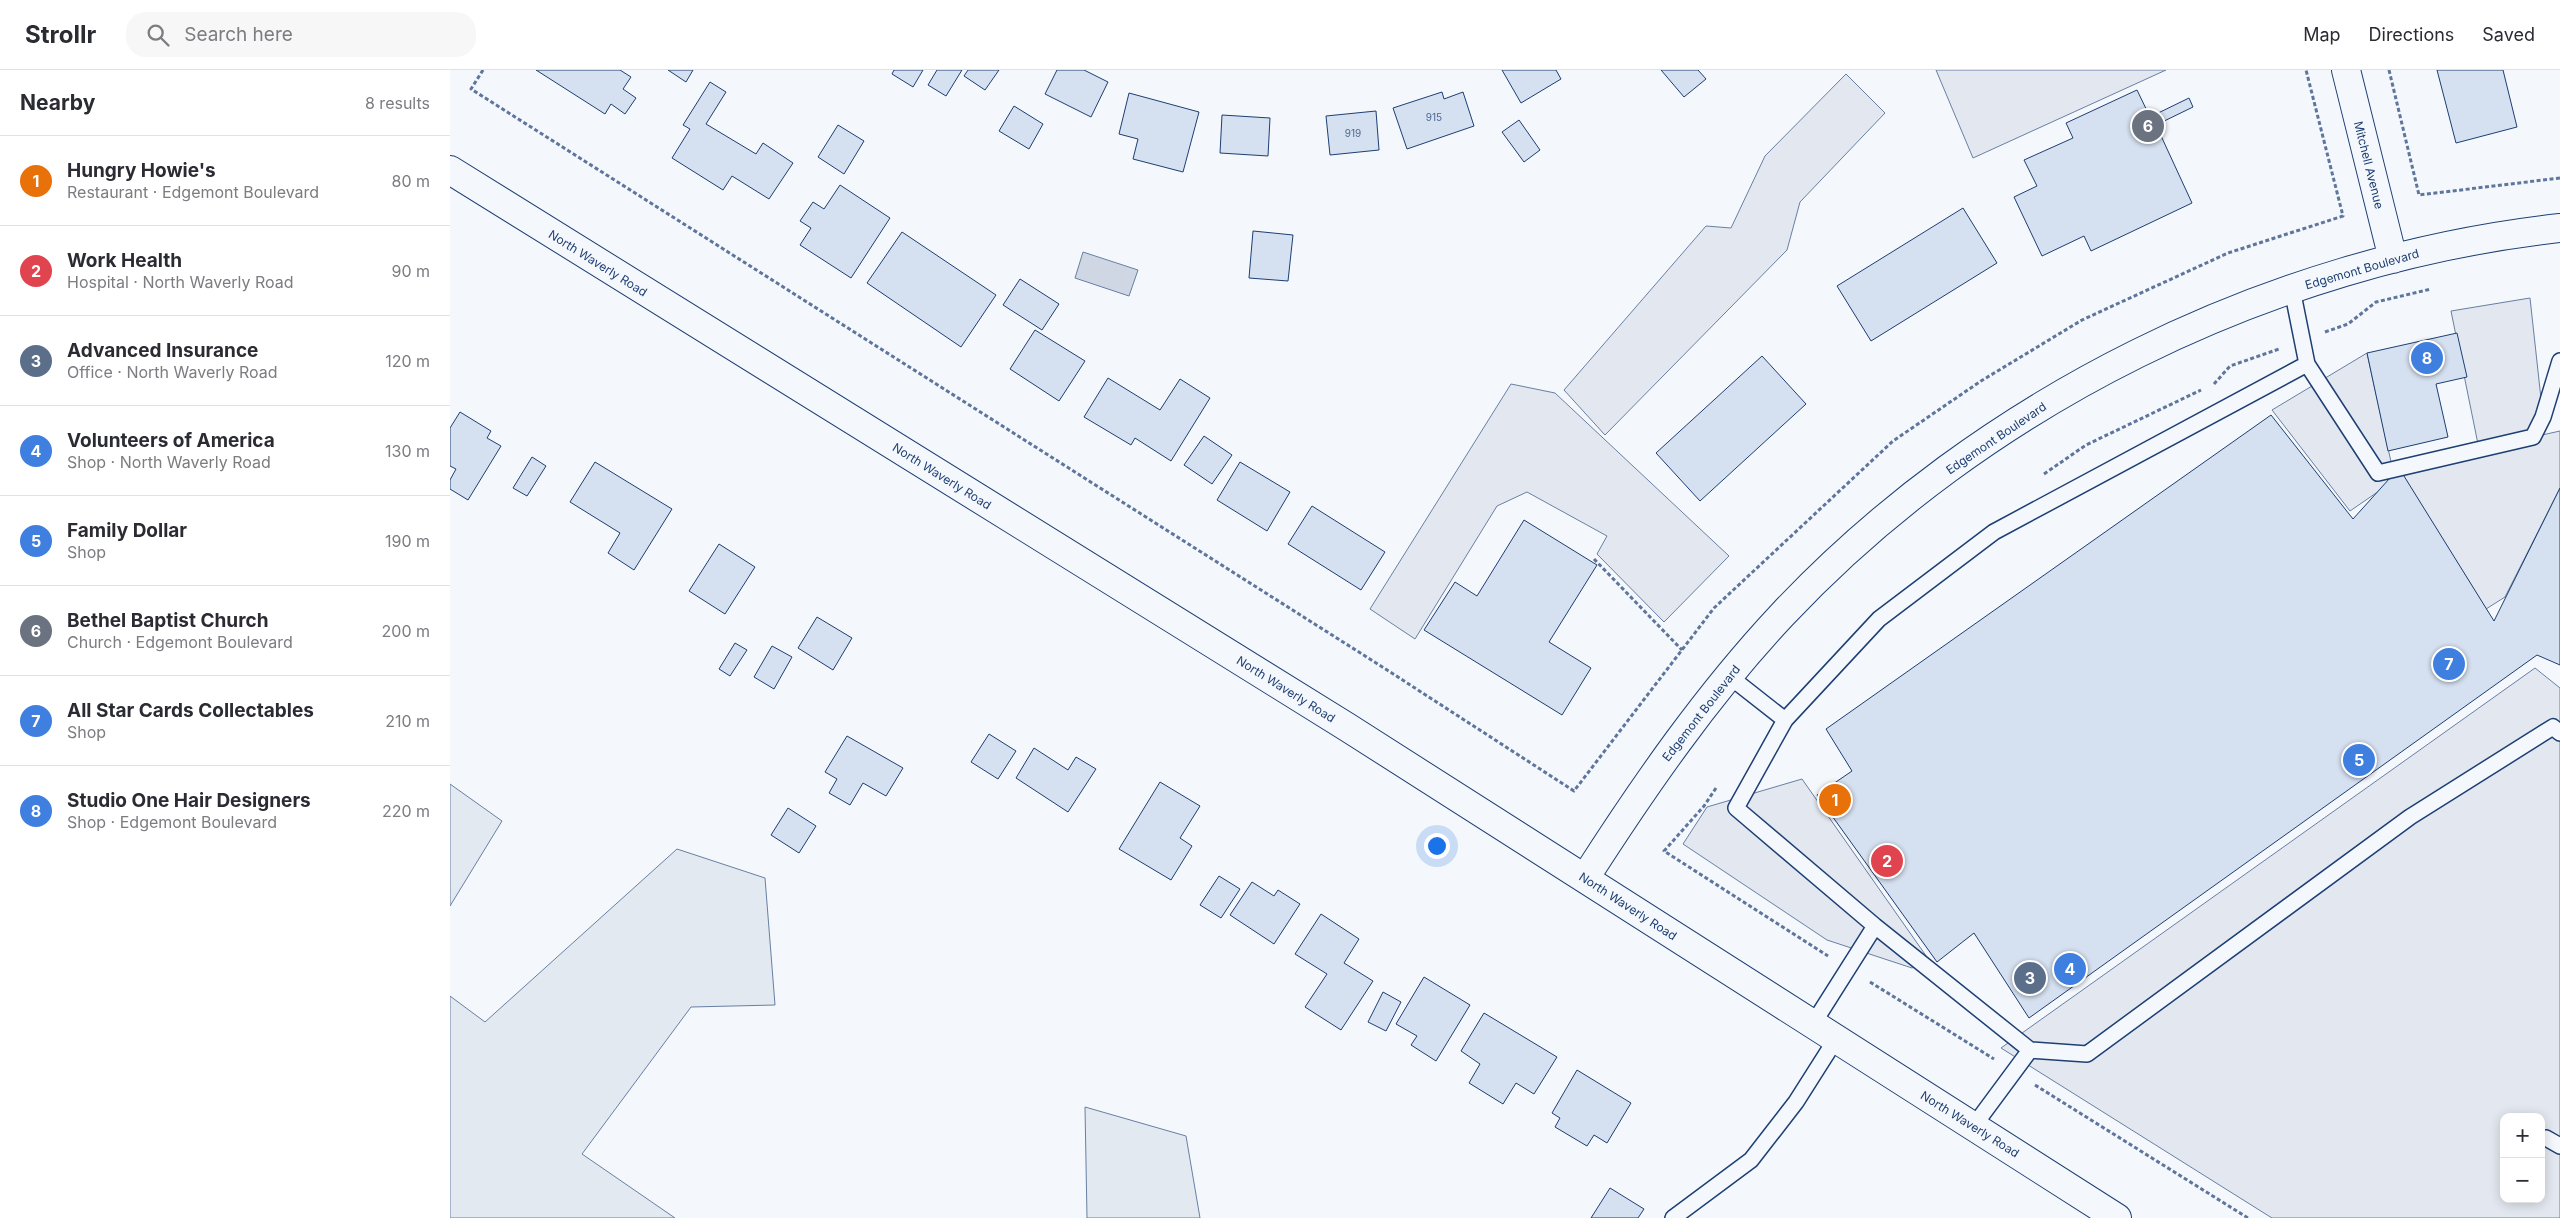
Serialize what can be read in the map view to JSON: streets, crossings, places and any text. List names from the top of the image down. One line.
{"streets":{"main road":["Mitchell Avenue","North Waverly Road","Edgemont Boulevard"]},"crossings":[["Mitchell Avenue","Edgemont Boulevard"],["North Waverly Road","Edgemont Boulevard"]],"house_numbers":["915","919"],"page":{"header":"Strollr","search":"Search here","nav":["Map","Directions","Saved"],"heading":["Nearby","8 results"],"pins":["6","8","7","5","1","2","4","3"],"list":[{"mark":"1","name":"Hungry Howie's","note":"Restaurant · Edgemont Boulevard","value":"80 m"},{"mark":"2","name":"Work Health","note":"Hospital · North Waverly Road","value":"90 m"},{"mark":"3","name":"Advanced Insurance","note":"Office · North Waverly Road","value":"120 m"},{"mark":"4","name":"Volunteers of America","note":"Shop · North Waverly Road","value":"130 m"},{"mark":"5","name":"Family Dollar","note":"Shop","value":"190 m"},{"mark":"6","name":"Bethel Baptist Church","note":"Church · Edgemont Boulevard","value":"200 m"},{"mark":"7","name":"All Star Cards Collectables","note":"Shop","value":"210 m"},{"mark":"8","name":"Studio One Hair Designers","note":"Shop · Edgemont Boulevard","value":"220 m"}],"map_buttons":["+","−"]}}
